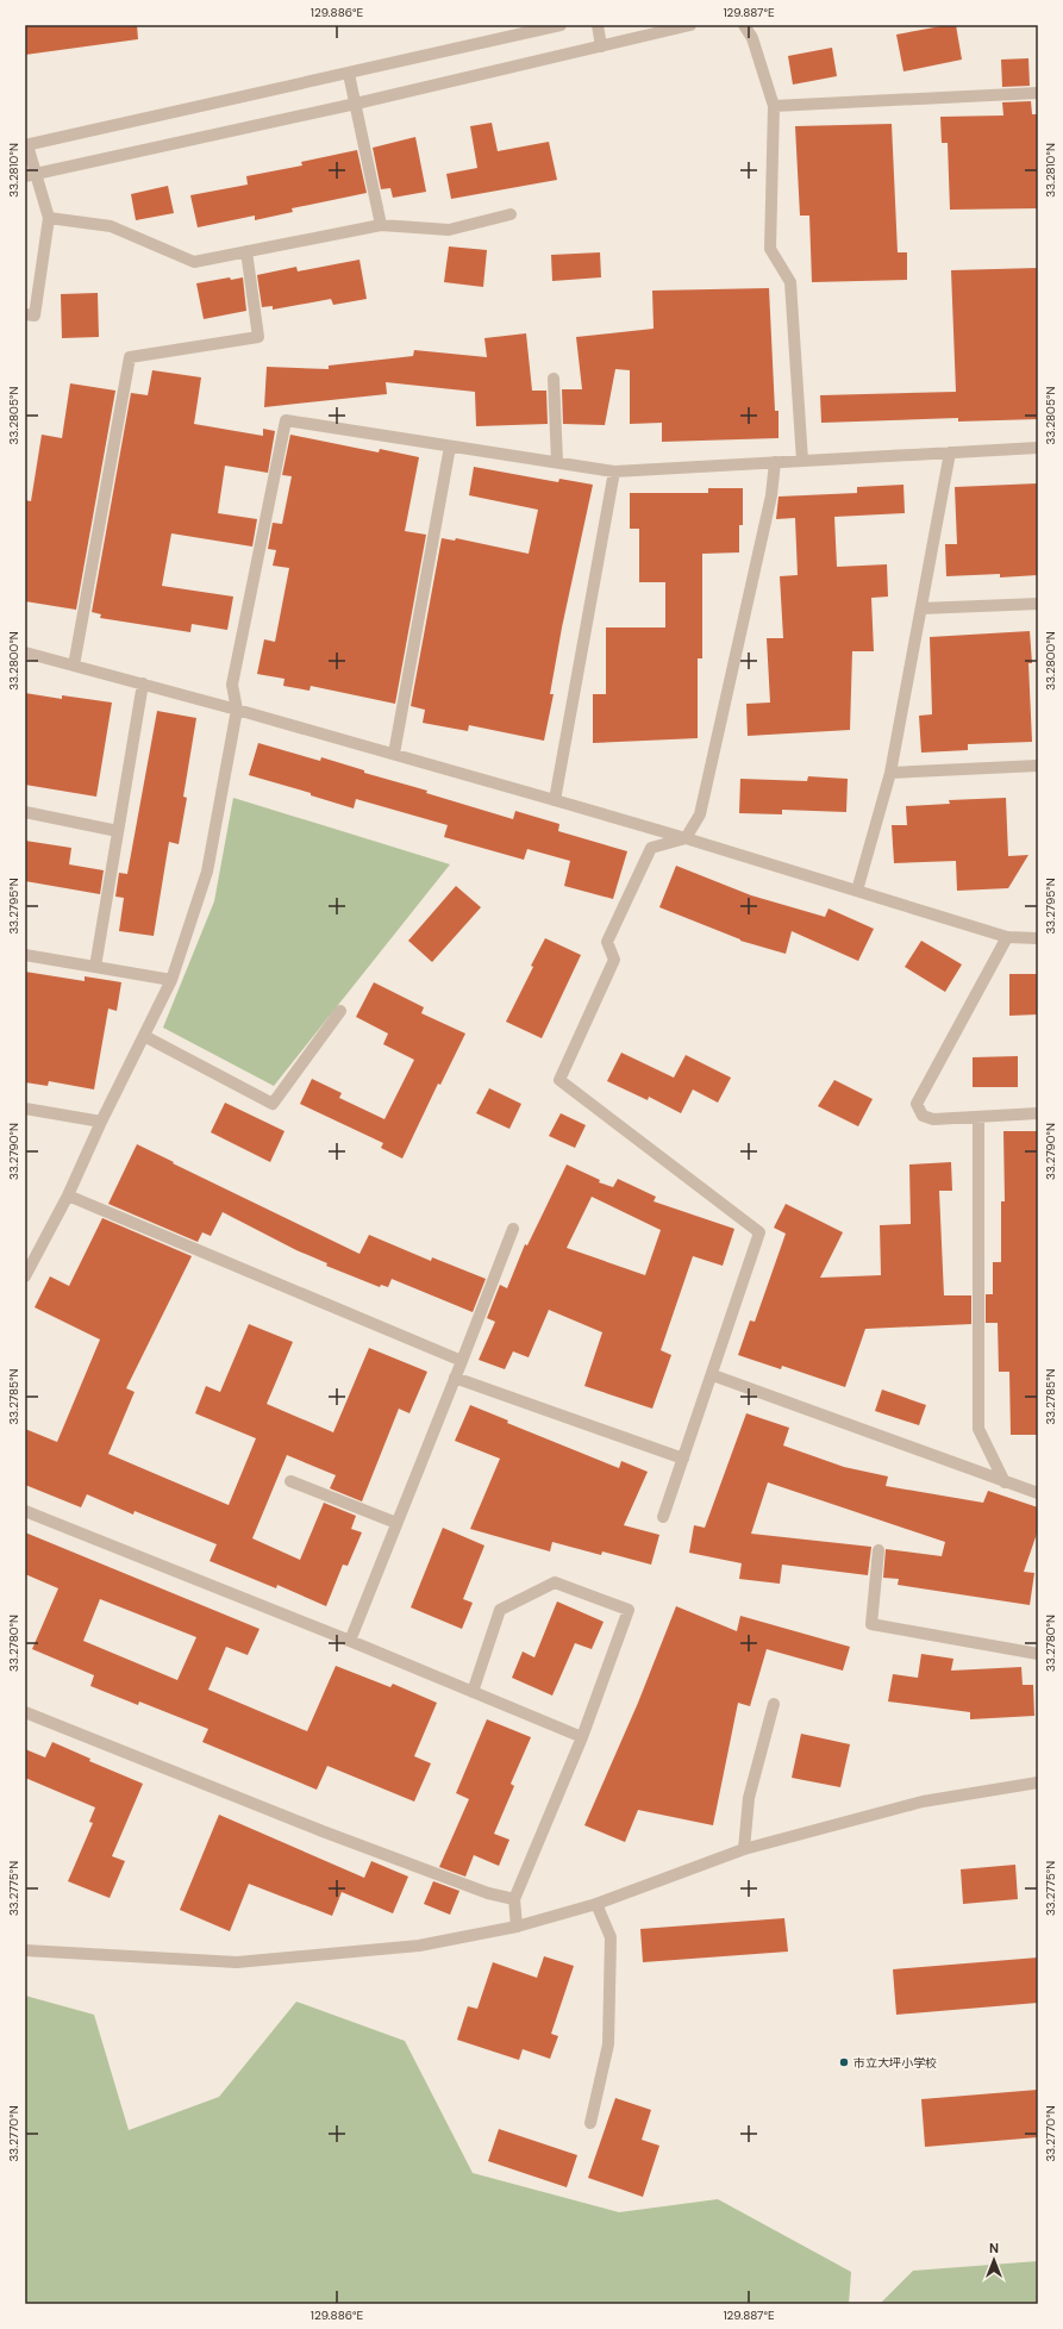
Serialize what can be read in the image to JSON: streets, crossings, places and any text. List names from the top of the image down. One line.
{"places":["市立大坪小学校"],"north":"top","coordinates":["129.886°E","129.887°E","33.2810°N","33.2805°N","33.2800°N","33.2795°N","33.2790°N","33.2785°N","33.2780°N","33.2775°N","33.2770°N"]}
